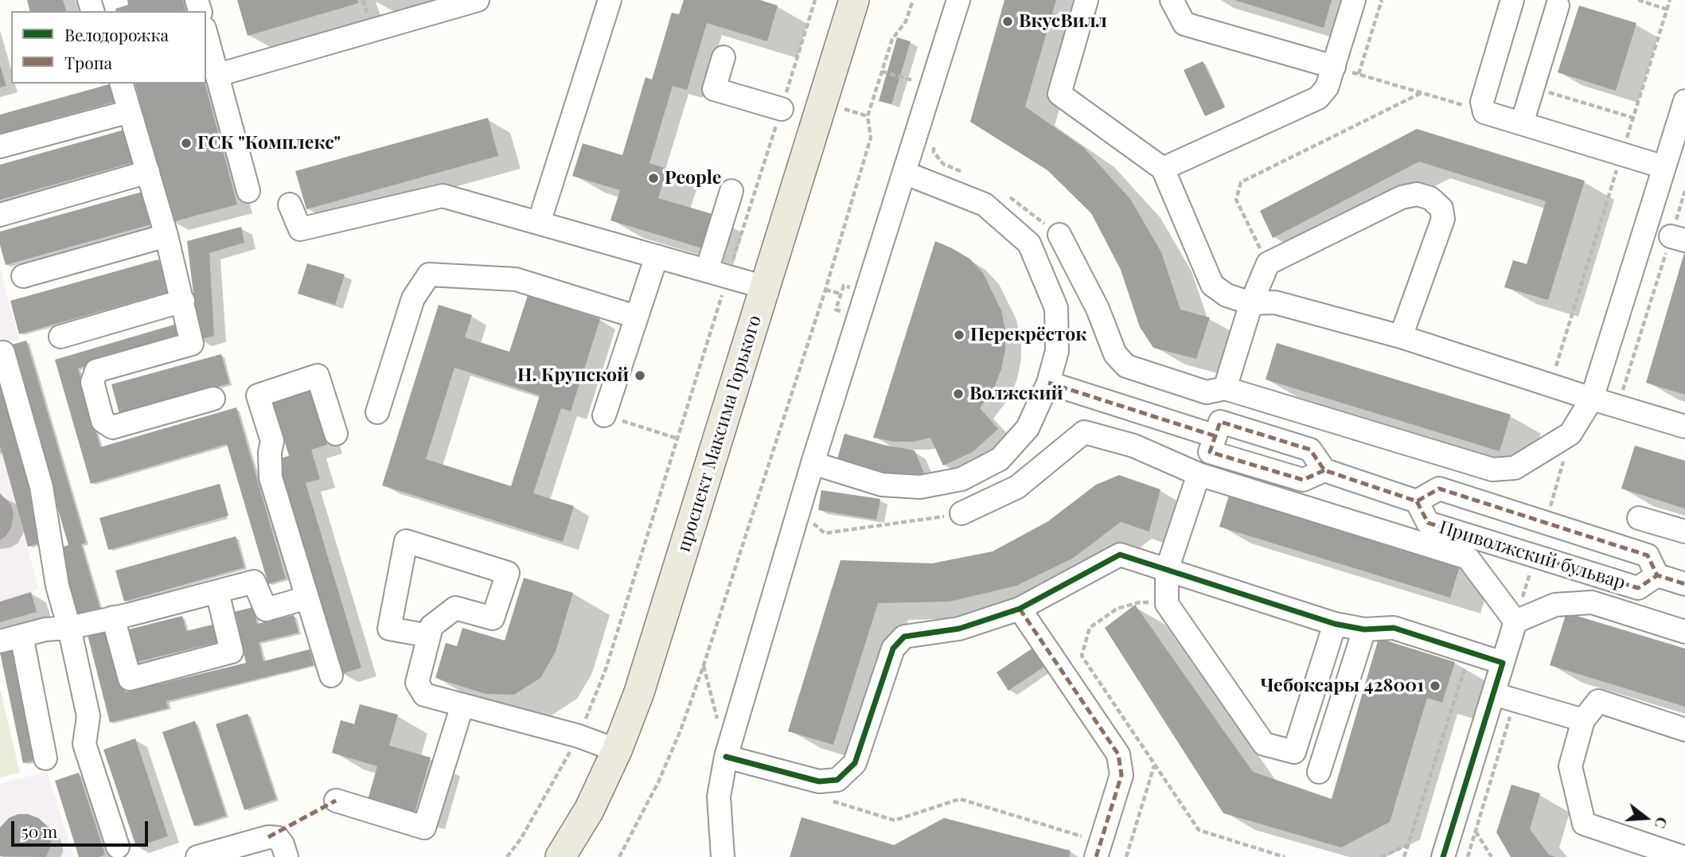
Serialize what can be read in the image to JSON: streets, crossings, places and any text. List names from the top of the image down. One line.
{"streets":{"main road":["проспект Максима Горького"],"street":["Приволжский бульвар"]},"places":["ВкусВилл","ГСК \"Комплекс\"","People","Перекрёсток","Н. Крупской","Волжский","Чебоксары 428001"],"legend":["Велодорожка","Тропа"],"scale_bar":"50 m","north":"right"}
